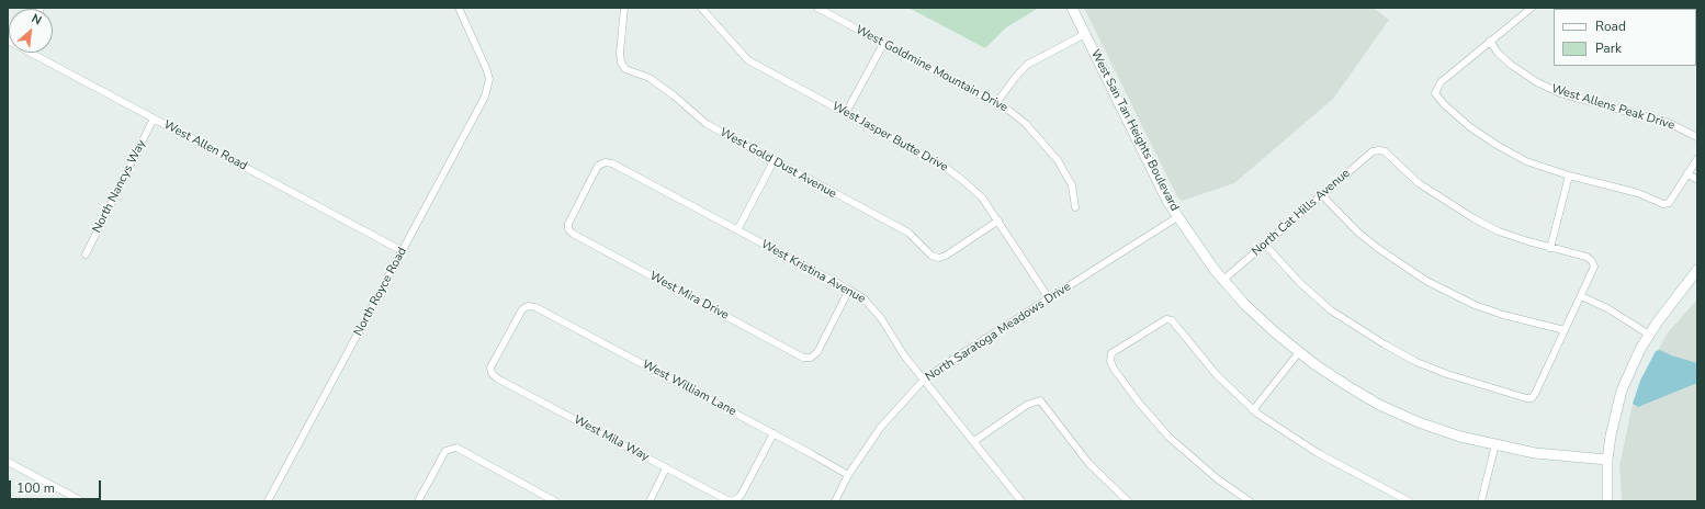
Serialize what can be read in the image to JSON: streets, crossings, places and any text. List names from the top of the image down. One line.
{"streets":{"street":["West Goldmine Mountain Drive","West Allens Peak Drive","West San Tan Heights Boulevard","West Jasper Butte Drive","West Allen Road","West Gold Dust Avenue","North Nancys Way","North Cat Hills Avenue","West Kristina Avenue","North Royce Road","West Mira Drive","North Saratoga Meadows Drive","West William Lane","West Mila Way"]},"crossings":[["West San Tan Heights Boulevard","North Cat Hills Avenue"],["West San Tan Heights Boulevard","North Saratoga Meadows Drive"],["West Jasper Butte Drive","West Gold Dust Avenue"],["West Jasper Butte Drive","North Saratoga Meadows Drive"],["West Allen Road","North Nancys Way"],["West Allen Road","North Royce Road"],["West Kristina Avenue","West Mira Drive"],["West Kristina Avenue","North Saratoga Meadows Drive"],["North Saratoga Meadows Drive","West William Lane"],["West William Lane","West Mila Way"]],"legend":["Road","Park"],"scale_bar":"100 m","north":"top right"}
